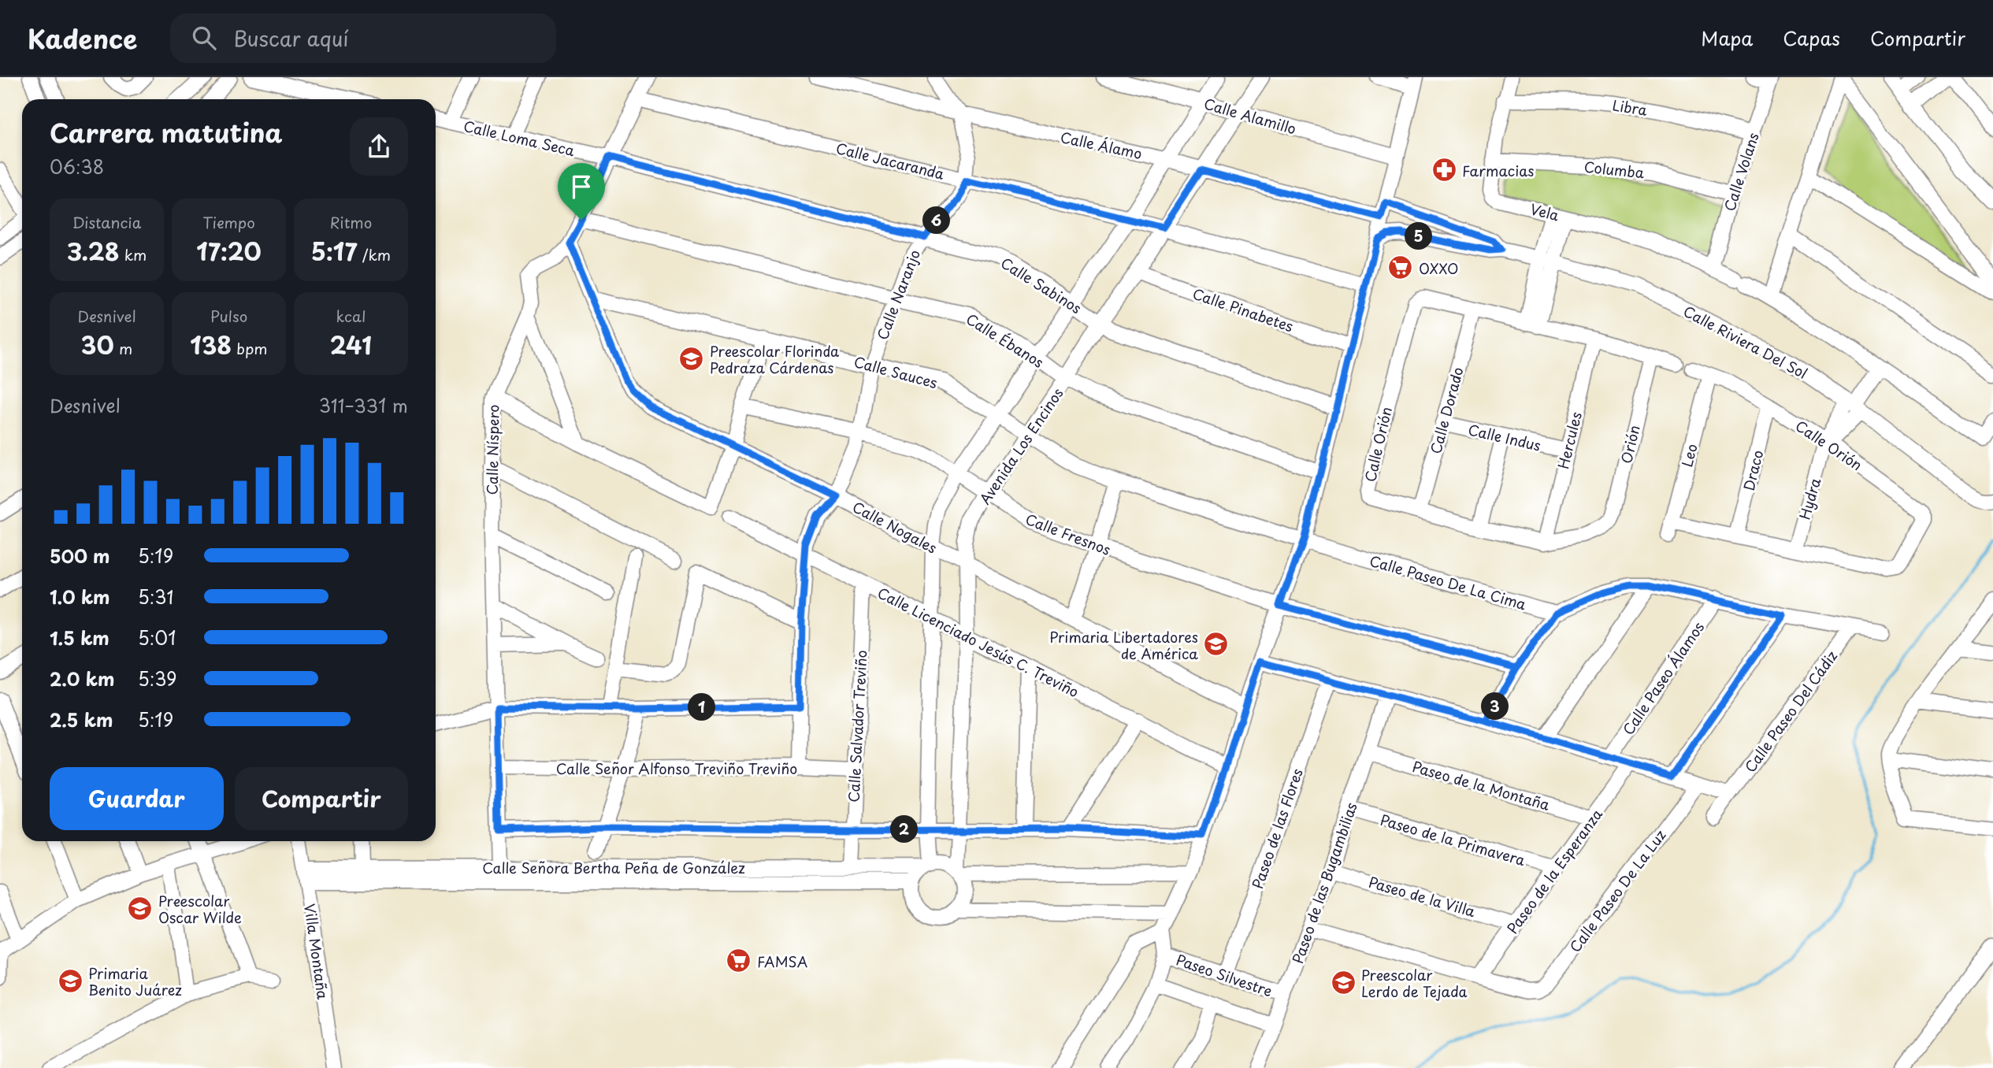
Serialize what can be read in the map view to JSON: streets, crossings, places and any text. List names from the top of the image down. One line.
{"streets":{"street":["Libra","Calle Alamillo","Calle Loma Seca","Calle Álamo","Calle Jacaranda","Columba","Calle Volans","Vela","Calle Sabinos","Calle Naranjo","Calle Pinabetes","Calle Ébanos","Calle Riviera Del Sol","Calle Sauces","Calle Dorado","Calle Indus","Hercules","Calle Orión","Orión","Avenida Los Encinos","Calle Níspero","Leo","Draco","Hydra","Calle Nogales","Calle Fresnos","Calle Paseo De La Cima","Calle Licenciado Jesús C. Treviño","Calle Paseo Álamos","Calle Paseo Del Cádiz","Calle Salvador Treviño","Calle Señor Alfonso Treviño Treviño","Paseo de la Montaña","Paseo de las Flores","Paseo de la Primavera","Calle Señora Bertha Peña de González","Paseo de la Esperanza","Paseo de las Bugambilias","Calle Paseo De La Luz","Paseo de la Villa","Villa Montaña","Paseo Silvestre"]},"crossings":[["Libra","Calle Volans"],["Libra","Vela"],["Calle Alamillo","Avenida Los Encinos"],["Calle Loma Seca","Calle Sabinos"],["Calle Loma Seca","Calle Níspero"],["Calle Álamo","Avenida Los Encinos"],["Calle Jacaranda","Calle Naranjo"],["Calle Jacaranda","Avenida Los Encinos"],["Calle Jacaranda","Calle Níspero"],["Columba","Calle Volans"],["Columba","Vela"],["Calle Volans","Vela"],["Vela","Hydra"],["Calle Sabinos","Calle Naranjo"],["Calle Sabinos","Avenida Los Encinos"],["Calle Sabinos","Calle Níspero"],["Calle Naranjo","Calle Ébanos"],["Calle Naranjo","Calle Sauces"],["Calle Naranjo","Calle Nogales"],["Calle Naranjo","Calle Fresnos"],["Calle Naranjo","Calle Licenciado Jesús C. Treviño"],["Calle Naranjo","Calle Señor Alfonso Treviño Treviño"],["Calle Pinabetes","Avenida Los Encinos"],["Calle Ébanos","Avenida Los Encinos"],["Calle Ébanos","Calle Níspero"],["Calle Riviera Del Sol","Hydra"],["Calle Sauces","Avenida Los Encinos"],["Calle Sauces","Calle Nogales"],["Calle Sauces","Calle Paseo De La Cima"],["Calle Dorado","Calle Indus"],["Calle Dorado","Calle Orión"],["Calle Indus","Hercules"],["Hercules","Calle Orión"],["Calle Orión","Orión"],["Calle Orión","Leo"],["Calle Orión","Draco"],["Calle Orión","Hydra"],["Avenida Los Encinos","Calle Nogales"],["Avenida Los Encinos","Calle Fresnos"],["Avenida Los Encinos","Calle Licenciado Jesús C. Treviño"],["Avenida Los Encinos","Calle Señora Bertha Peña de González"],["Calle Níspero","Calle Nogales"],["Calle Níspero","Calle Señor Alfonso Treviño Treviño"],["Calle Níspero","Calle Señora Bertha Peña de González"],["Leo","Draco"],["Calle Licenciado Jesús C. Treviño","Calle Salvador Treviño"],["Calle Salvador Treviño","Calle Señor Alfonso Treviño Treviño"],["Calle Salvador Treviño","Calle Señora Bertha Peña de González"],["Paseo de la Montaña","Paseo de la Esperanza"],["Paseo de la Montaña","Paseo de las Bugambilias"],["Paseo de las Flores","Paseo Silvestre"],["Paseo de la Primavera","Paseo de la Esperanza"],["Paseo de la Primavera","Paseo de las Bugambilias"],["Calle Señora Bertha Peña de González","Villa Montaña"],["Paseo de la Esperanza","Calle Paseo De La Luz"],["Paseo de la Esperanza","Paseo de la Villa"],["Paseo de las Bugambilias","Paseo de la Villa"],["Paseo de las Bugambilias","Paseo Silvestre"]],"places":{"pharmacy":["Farmacias"],"supermarket":["OXXO","FAMSA"],"school or university":["Preescolar Florinda Pedraza Cárdenas","Primaria Libertadores de América","Preescolar Oscar Wilde","Primaria Benito Juárez","Preescolar Lerdo de Tejada"]},"page":{"header":"Kadence","search":"Buscar aquí","nav":["Mapa","Capas","Compartir"],"heading":["Carrera matutina","06:38"],"stats":[["Distancia","3.28 km"],["Tiempo","17:20"],["Ritmo","5:17 /km"],["Desnivel","30 m"],["Pulso","138 bpm"],["kcal","241"]],"pins":["6","5","3","1","2"],"chart":["Desnivel","311–331 m"],"list":[{"name":"500 m","note":"5:19"},{"name":"1.0 km","note":"5:31"},{"name":"1.5 km","note":"5:01"},{"name":"2.0 km","note":"5:39"},{"name":"2.5 km","note":"5:19"}],"buttons":["Guardar","Compartir"]}}
